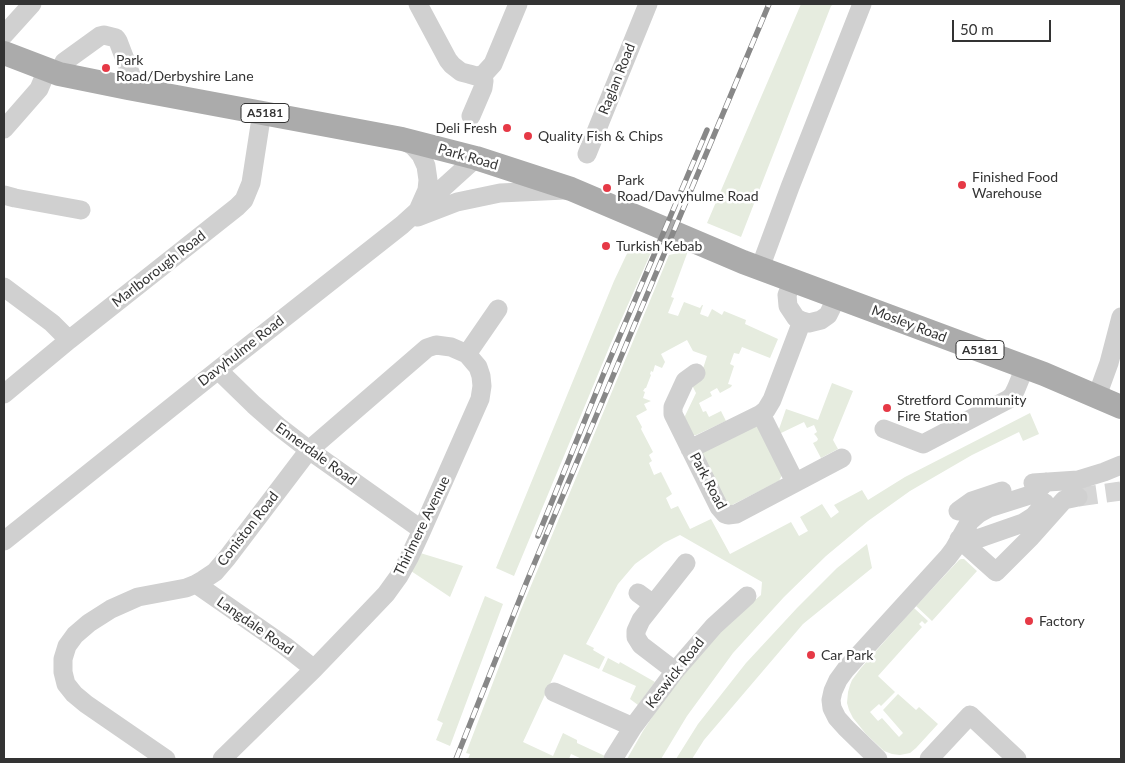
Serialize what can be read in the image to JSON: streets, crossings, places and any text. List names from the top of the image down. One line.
{"streets":{"main road":["A5181","Park Road","Mosley Road"],"street":["Raglan Road","Marlborough Road","Davyhulme Road","Ennerdale Road","Thirlmere Avenue","Coniston Road","Langdale Road","Keswick Road"]},"crossings":[["Park Road","Marlborough Road"],["Park Road","Mosley Road"],["Park Road","Davyhulme Road"],["Davyhulme Road","Ennerdale Road"],["Ennerdale Road","Thirlmere Avenue"],["Ennerdale Road","Coniston Road"],["Thirlmere Avenue","Coniston Road"],["Thirlmere Avenue","Langdale Road"],["Coniston Road","Langdale Road"]],"places":["Park Road/Derbyshire Lane","Deli Fresh","Quality Fish & Chips","Finished Food Warehouse","Park Road/Davyhulme Road","Turkish Kebab","Stretford Community Fire Station","Factory","Car Park"],"scale_bar":"50 m"}
